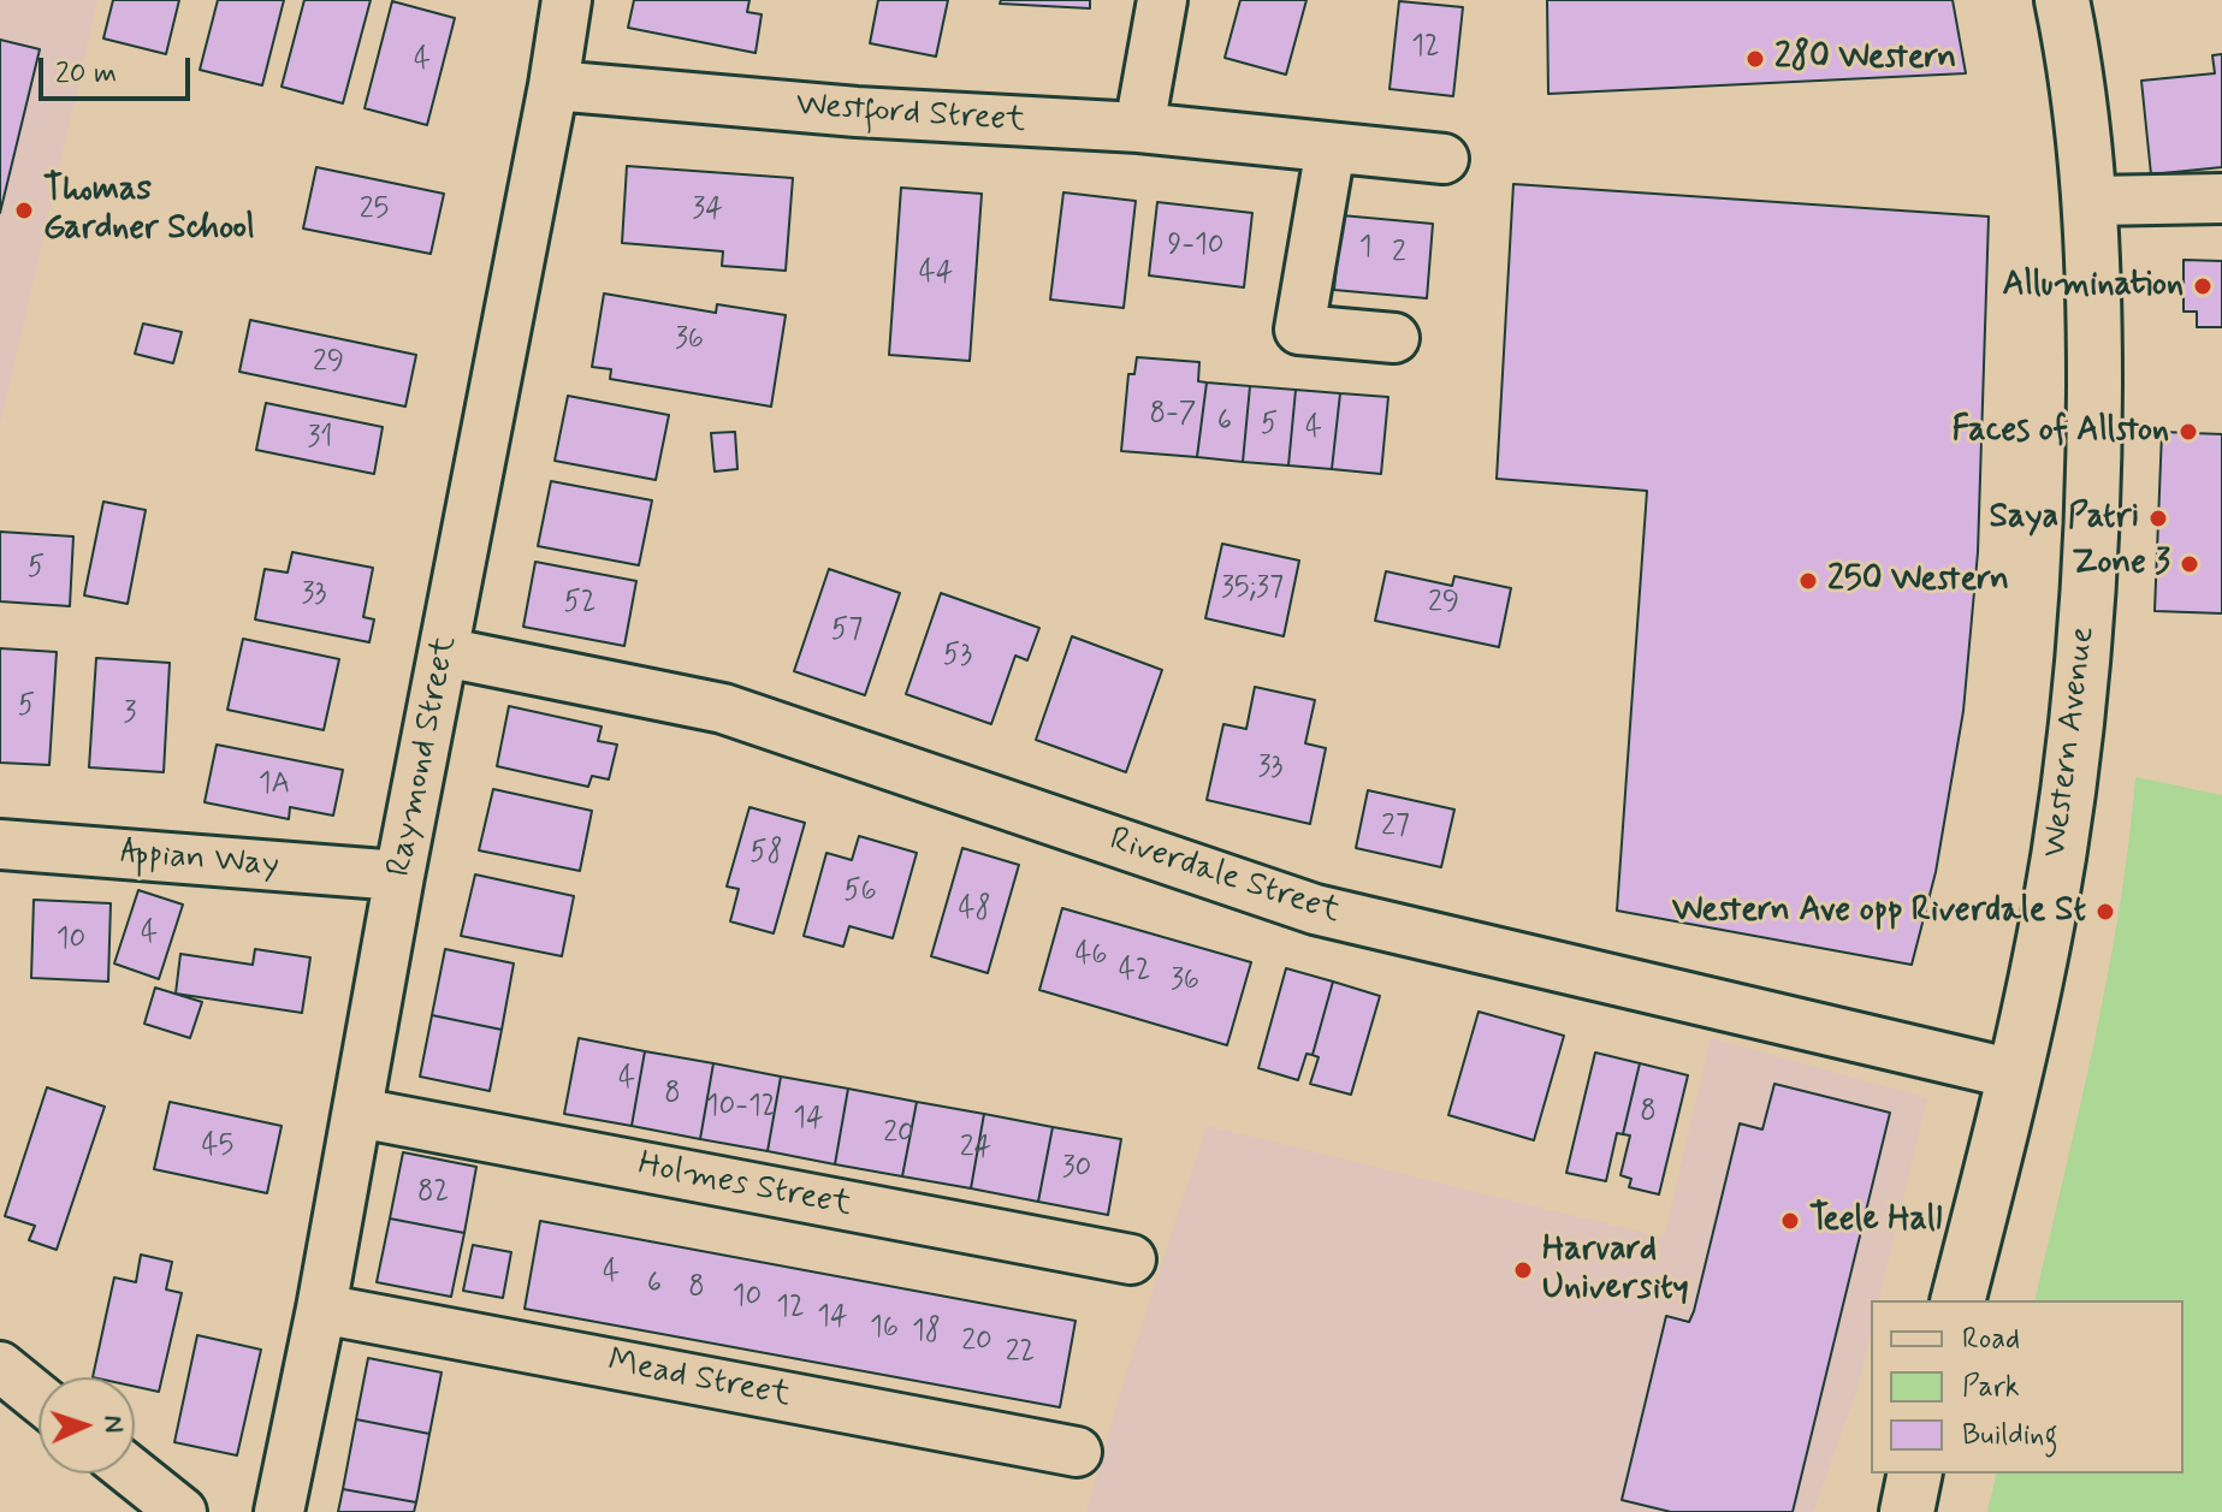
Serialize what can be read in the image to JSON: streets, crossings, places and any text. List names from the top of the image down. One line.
{"streets":{"main road":["Western Avenue"],"street":["Westford Street","Raymond Street","Appian Way","Riverdale Street","Holmes Street","Mead Street"]},"crossings":[["Westford Street","Raymond Street"],["Western Avenue","Riverdale Street"],["Raymond Street","Appian Way"],["Raymond Street","Riverdale Street"],["Raymond Street","Holmes Street"],["Raymond Street","Mead Street"]],"places":["280 Western","Thomas Gardner School","Allumination","Faces of Allston","Saya Patri","Zone 3","250 Western","Western Ave opp Riverdale St","Teele Hall","Harvard University"],"house_numbers":["12","4","25","34","9-10","1","2","44","36","29","8-7","6","5","4","31","5","35;37","33","52","29","57","53","5","3","33","1A","27","58","56","48","4","10","46","42","36","4","8","10-12","8","14","20","45","24","30","82","4","6","8","10","12","14","16","18","20","22"],"legend":["Road","Park","Building"],"scale_bar":"20 m","north":"right"}
